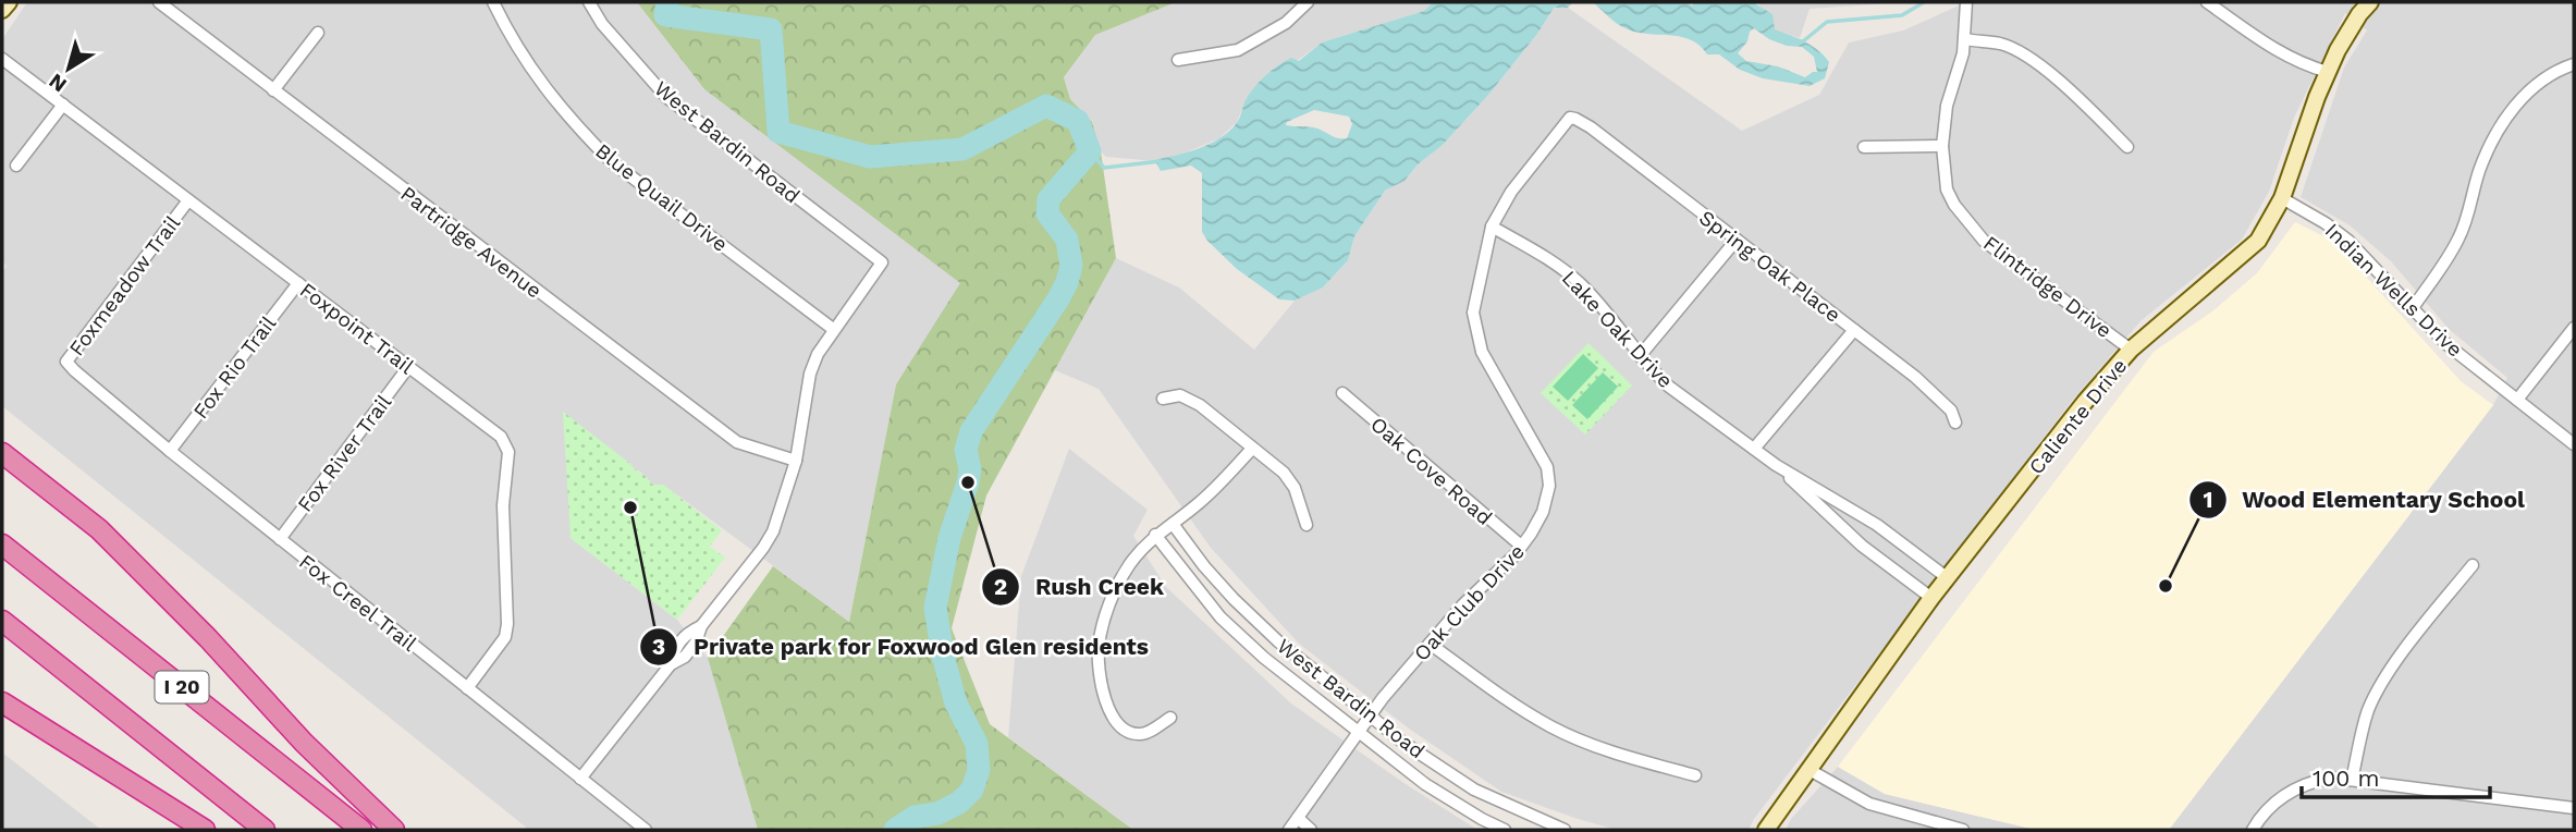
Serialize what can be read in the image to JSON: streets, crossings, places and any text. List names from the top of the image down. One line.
{"streets":{"highway":["I 20"],"street":["West Bardin Road","Blue Quail Drive","Partridge Avenue","Spring Oak Place","Foxmeadow Trail","Flintridge Drive","Indian Wells Drive","Foxpoint Trail","Lake Oak Drive","Fox Rio Trail","Caliente Drive","Fox River Trail","Oak Cove Road","Fox Creel Trail","Oak Club Drive"]},"crossings":[["West Bardin Road","Blue Quail Drive"],["West Bardin Road","Oak Club Drive"],["Spring Oak Place","Oak Club Drive"],["Foxmeadow Trail","Foxpoint Trail"],["Foxmeadow Trail","Fox Creel Trail"],["Flintridge Drive","Caliente Drive"],["Indian Wells Drive","Caliente Drive"],["Foxpoint Trail","Fox Rio Trail"],["Foxpoint Trail","Fox River Trail"],["Foxpoint Trail","Fox Creel Trail"],["Lake Oak Drive","Caliente Drive"],["Lake Oak Drive","Oak Club Drive"],["Fox Rio Trail","Fox Creel Trail"],["Fox River Trail","Fox Creel Trail"],["Oak Cove Road","Oak Club Drive"]],"places":["Rush Creek","Private park for Foxwood Glen residents","Wood Elementary School"],"scale_bar":"100 m","north":"bottom left"}
